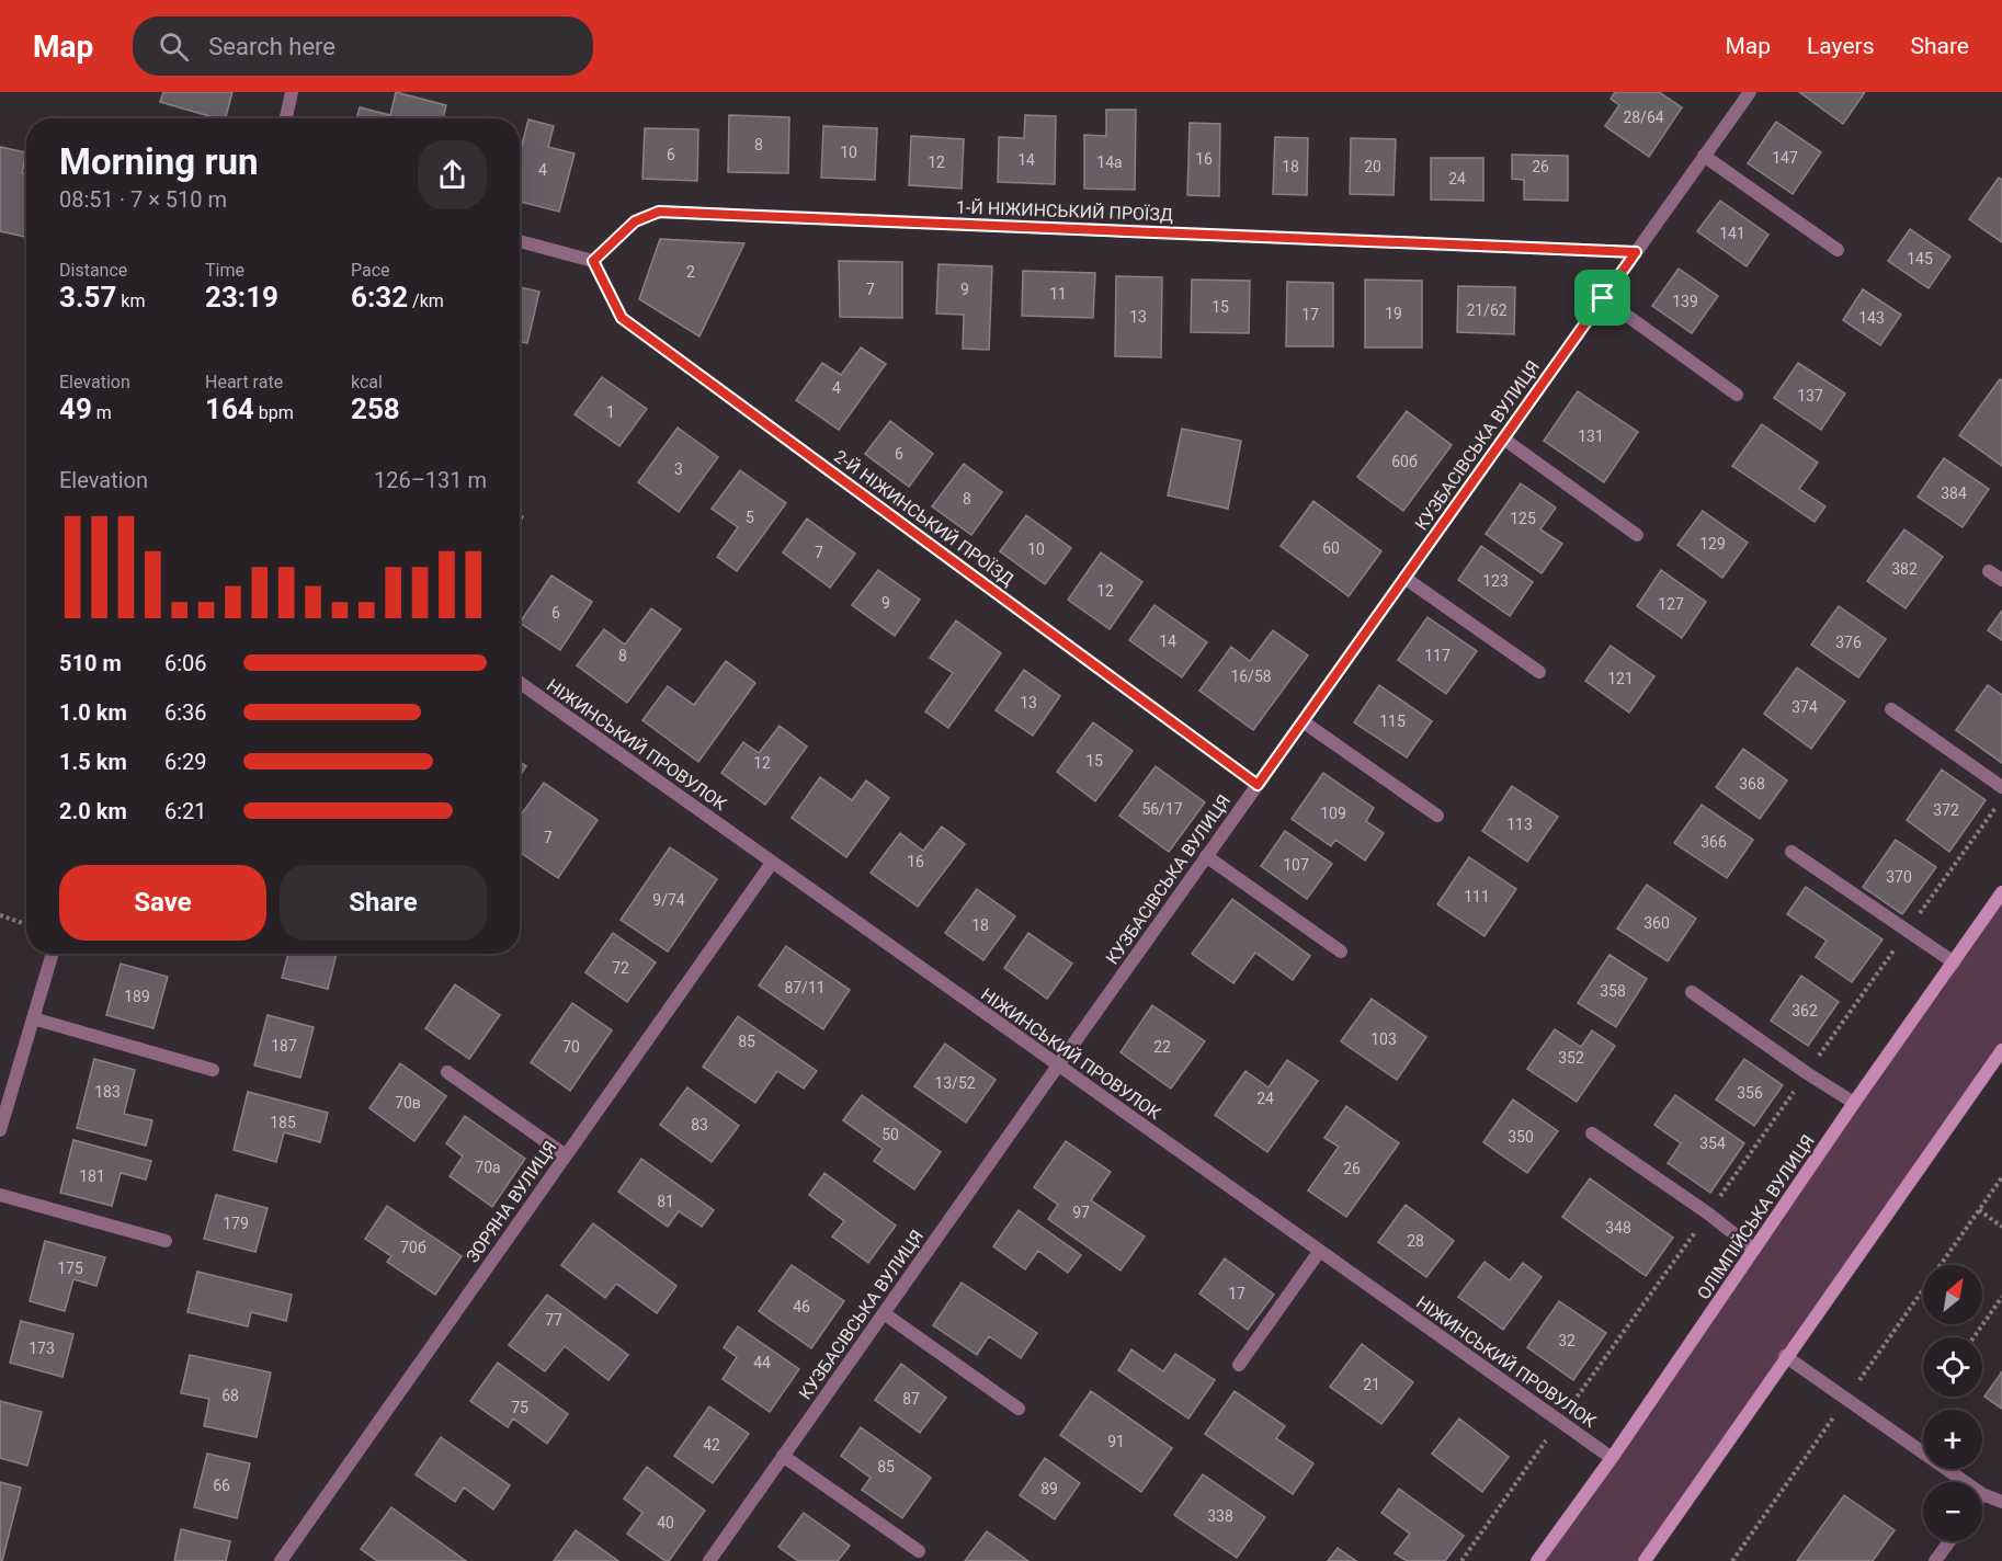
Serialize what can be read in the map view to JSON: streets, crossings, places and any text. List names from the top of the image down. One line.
{"streets":{"main road":["ОЛІМПІЙСЬКА ВУЛИЦЯ"],"street":["1-Й НІЖИНСЬКИЙ ПРОЇЗД","КУЗБАСІВСЬКА ВУЛИЦЯ","2-Й НІЖИНСЬКИЙ ПРОЇЗД","НІЖИНСЬКИЙ ПРОВУЛОК","ЗОРЯНА ВУЛИЦЯ"]},"crossings":[["1-Й НІЖИНСЬКИЙ ПРОЇЗД","КУЗБАСІВСЬКА ВУЛИЦЯ"],["1-Й НІЖИНСЬКИЙ ПРОЇЗД","2-Й НІЖИНСЬКИЙ ПРОЇЗД"],["КУЗБАСІВСЬКА ВУЛИЦЯ","2-Й НІЖИНСЬКИЙ ПРОЇЗД"],["КУЗБАСІВСЬКА ВУЛИЦЯ","НІЖИНСЬКИЙ ПРОВУЛОК"],["НІЖИНСЬКИЙ ПРОВУЛОК","ЗОРЯНА ВУЛИЦЯ"],["НІЖИНСЬКИЙ ПРОВУЛОК","ОЛІМПІЙСЬКА ВУЛИЦЯ"]],"house_numbers":["28/64","8","10","6","147","16","14","12","14а","18","20","26","4","24","141","145","2","7","9","11","139","15","21/62","19","17","13","143","4","137","1","131","6","60б","3","384","8","5","125","129","60","10","7","382","123","12","9","127","6","14","376","8","117","16/58","121","13","374","115","15","12","368","56/17","372","109","113","7","366","16","107","370","111","9/74","360","18","72","87/11","358","189","362","103","85","187","70","22","352","13/52","183","356","24","70в","185","83","50","350","354","70а","26","181","81","97","179","348","28","70б","175","17","46","77","32","173","44","21","68","87","75","91","42","85","66","89","338","40"],"north":"top right","page":{"header":"Map","search":"Search here","nav":["Map","Layers","Share"],"heading":["Morning run","08:51 · 7 × 510 m"],"stats":[["Distance","3.57 km"],["Time","23:19"],["Pace","6:32 /km"],["Elevation","49 m"],["Heart rate","164 bpm"],["kcal","258"]],"chart":["Elevation","126–131 m"],"list":[{"name":"510 m","note":"6:06"},{"name":"1.0 km","note":"6:36"},{"name":"1.5 km","note":"6:29"},{"name":"2.0 km","note":"6:21"}],"buttons":["Save","Share"],"map_buttons":["+","−"]}}
